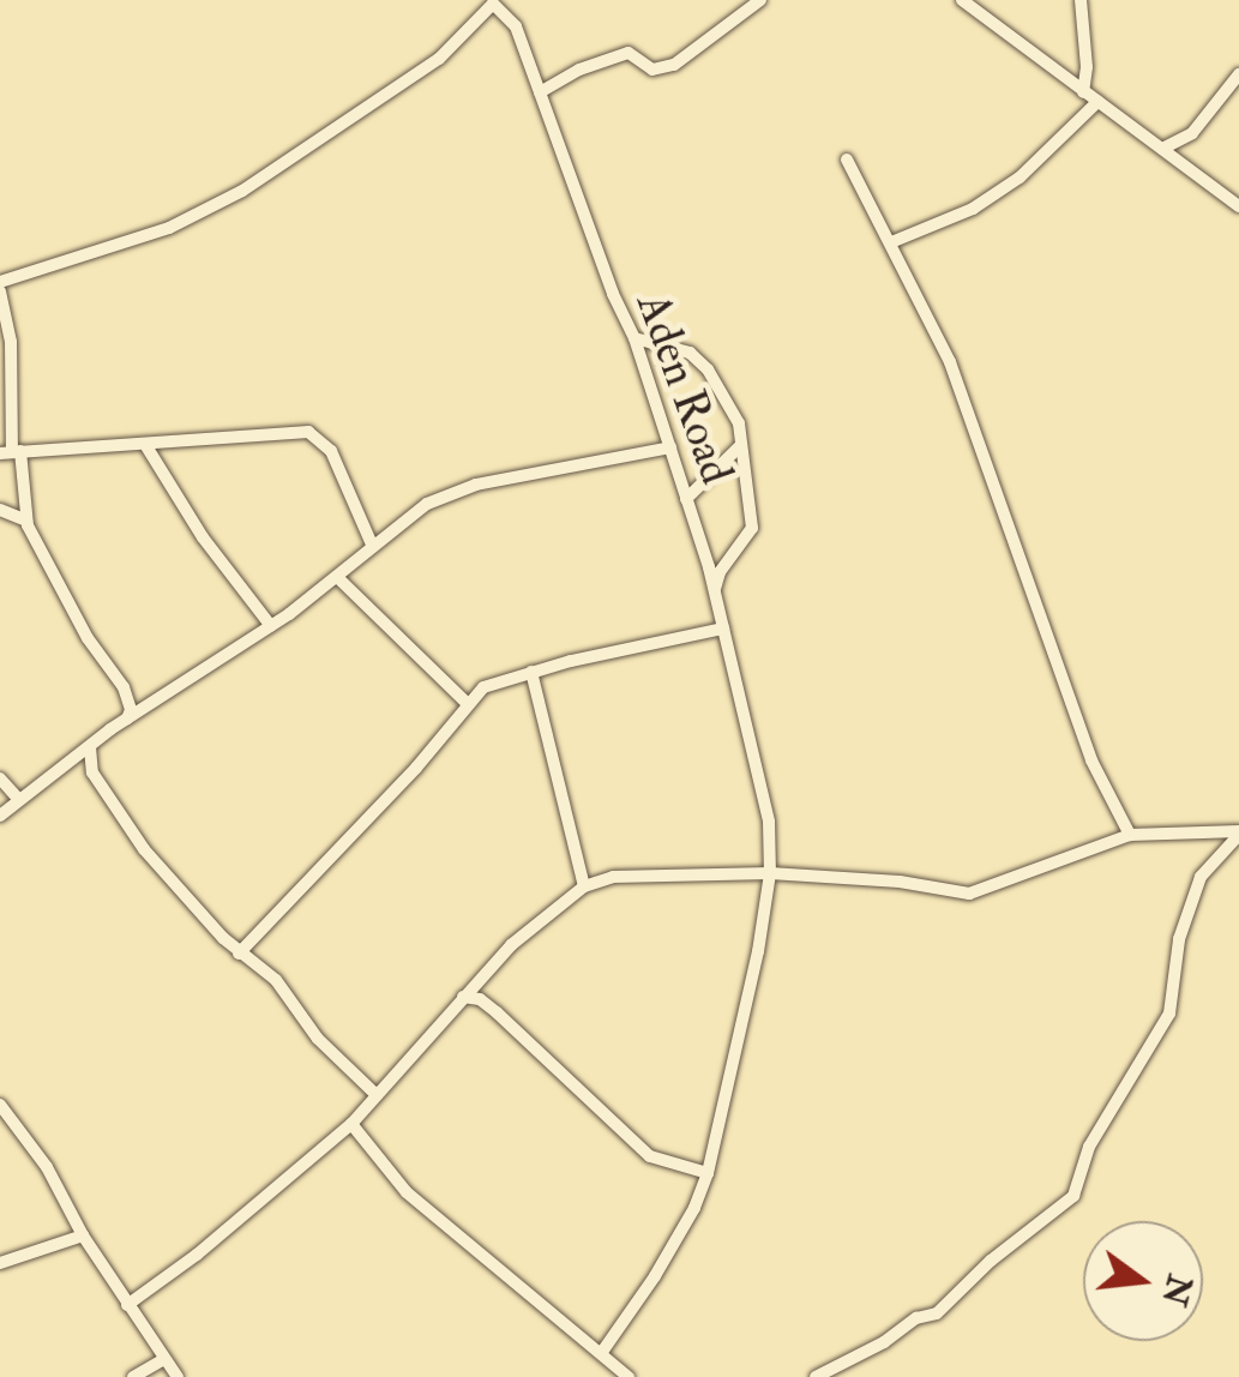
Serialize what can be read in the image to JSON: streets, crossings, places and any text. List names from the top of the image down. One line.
{"streets":{"street":["Aden Road"]},"north":"right"}
